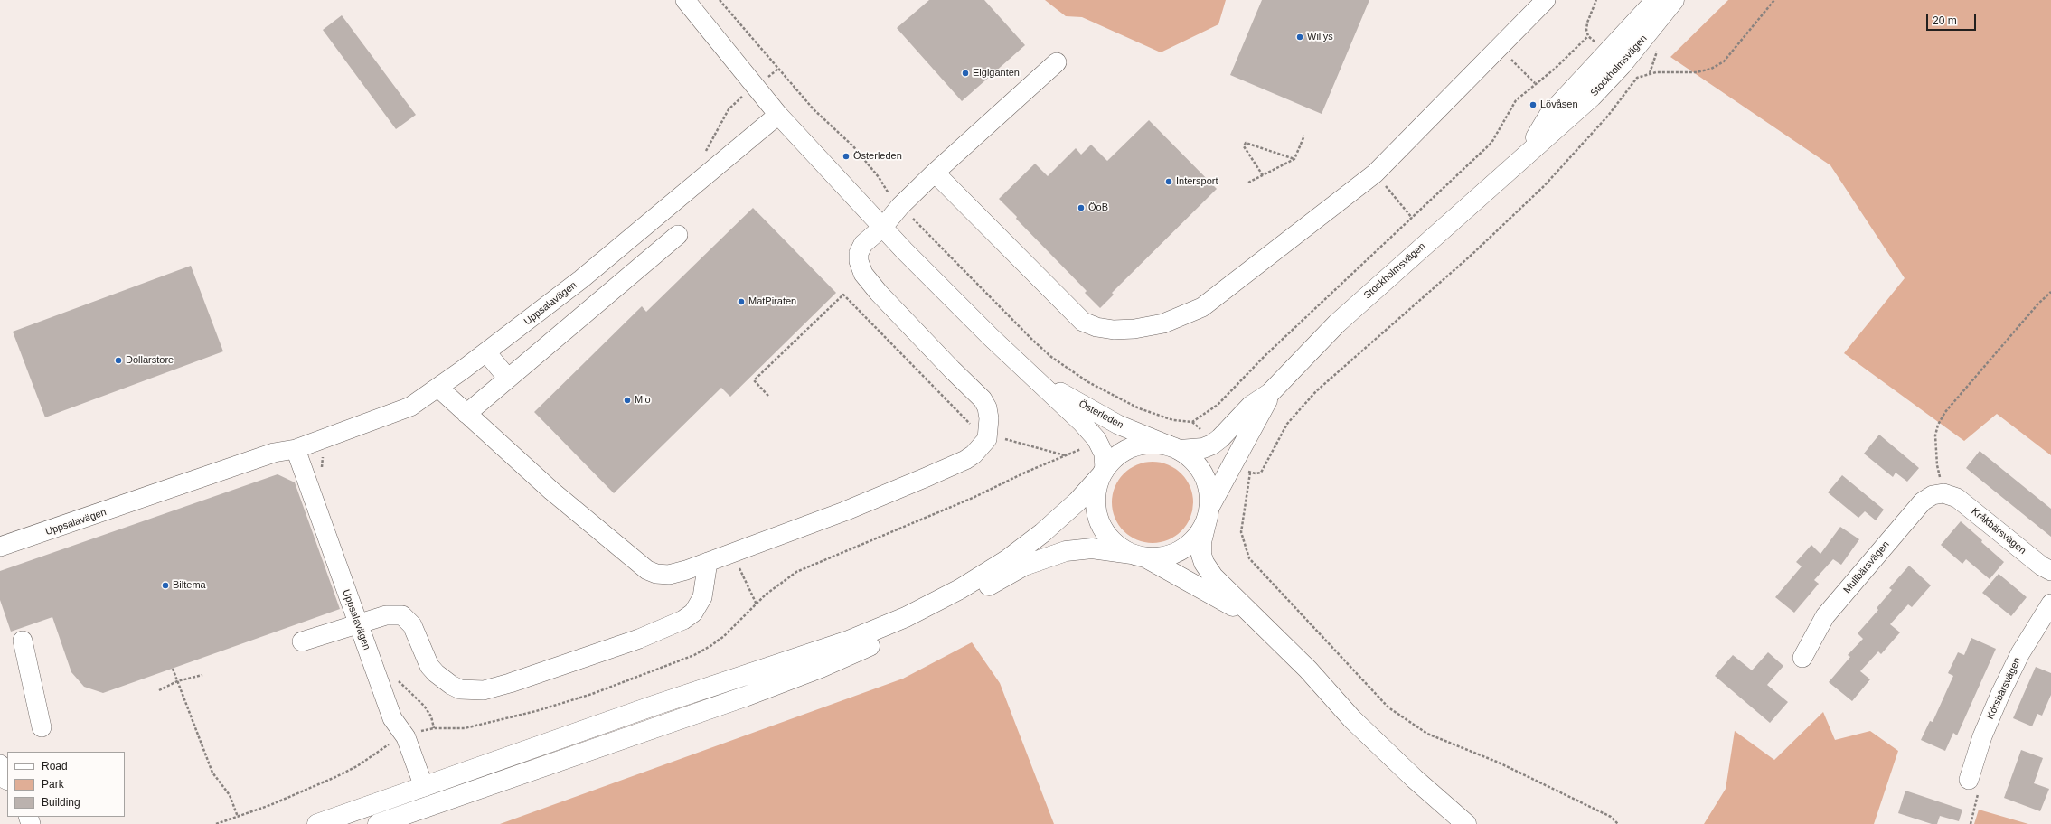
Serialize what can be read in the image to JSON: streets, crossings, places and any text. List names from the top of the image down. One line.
{"streets":{"main road":["Stockholmsvägen"],"street":["Uppsalavägen","Österleden","Kråkbärsvägen","Mullbärsvägen","Körsbärsvägen"]},"crossings":[["Stockholmsvägen","Österleden"],["Uppsalavägen","Österleden"],["Kråkbärsvägen","Mullbärsvägen"]],"places":["Willys","Elgiganten","Lövåsen","Österleden","Intersport","ÖoB","MatPiraten","Dollarstore","Mio","Biltema"],"legend":["Road","Park","Building"],"scale_bar":"20 m"}
